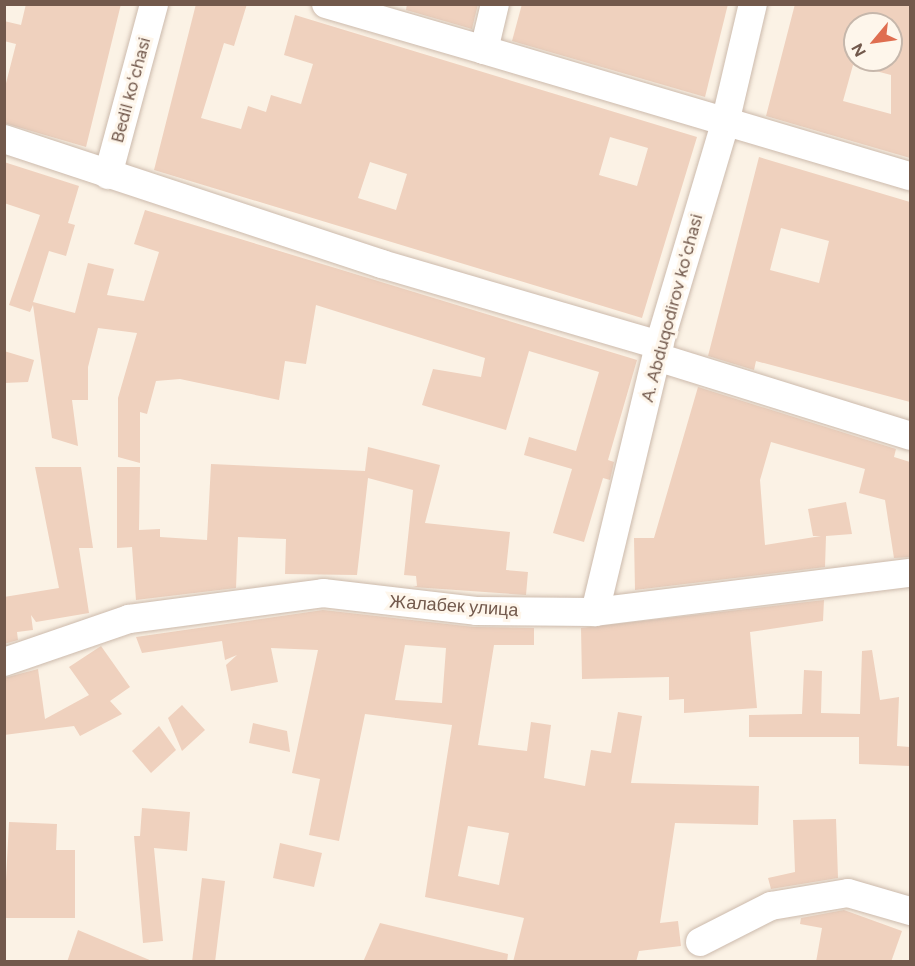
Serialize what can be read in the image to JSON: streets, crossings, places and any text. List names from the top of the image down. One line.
{"streets":{"street":["Bedil koʻchasi","A. Abduqodirov koʻchasi","Жалабек улица"]},"crossings":[["A. Abduqodirov koʻchasi","Жалабек улица"]],"north":"bottom left"}
